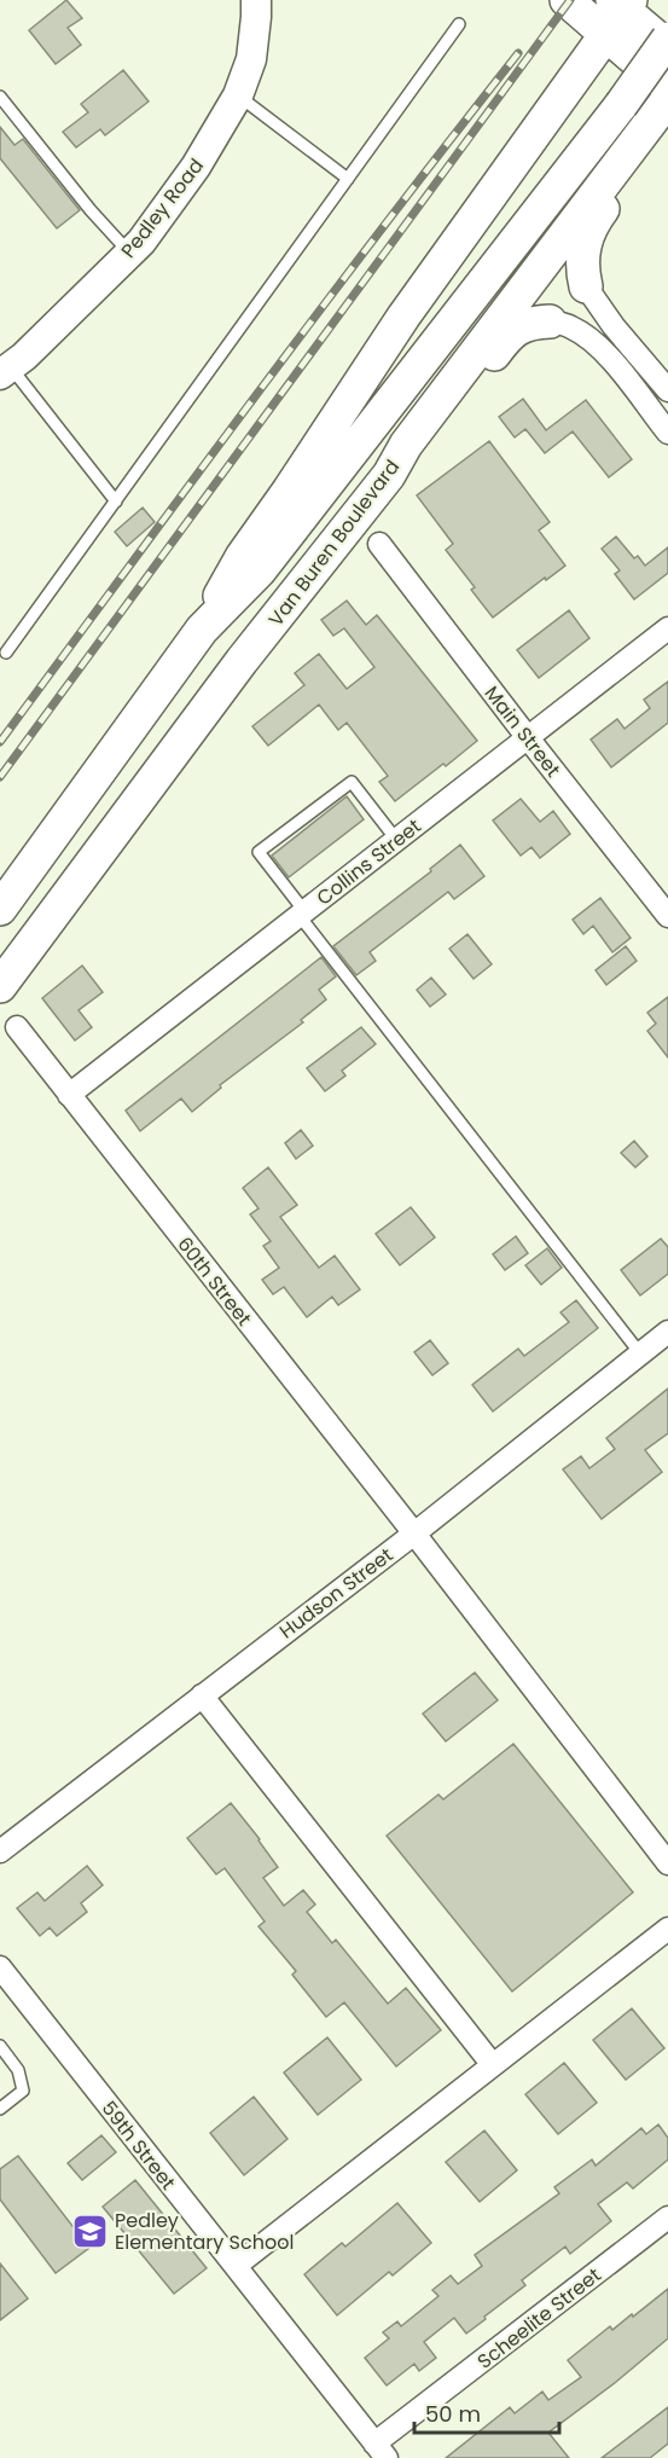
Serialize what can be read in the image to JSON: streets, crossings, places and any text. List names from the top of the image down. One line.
{"streets":{"main road":["Van Buren Boulevard"],"street":["Pedley Road","Main Street","Collins Street","60th Street","Hudson Street","59th Street","Scheelite Street"]},"crossings":[["Main Street","Collins Street"],["Collins Street","60th Street"],["60th Street","Hudson Street"],["59th Street","Scheelite Street"]],"places":{"school or university":["Pedley Elementary School"]},"scale_bar":"50 m"}
